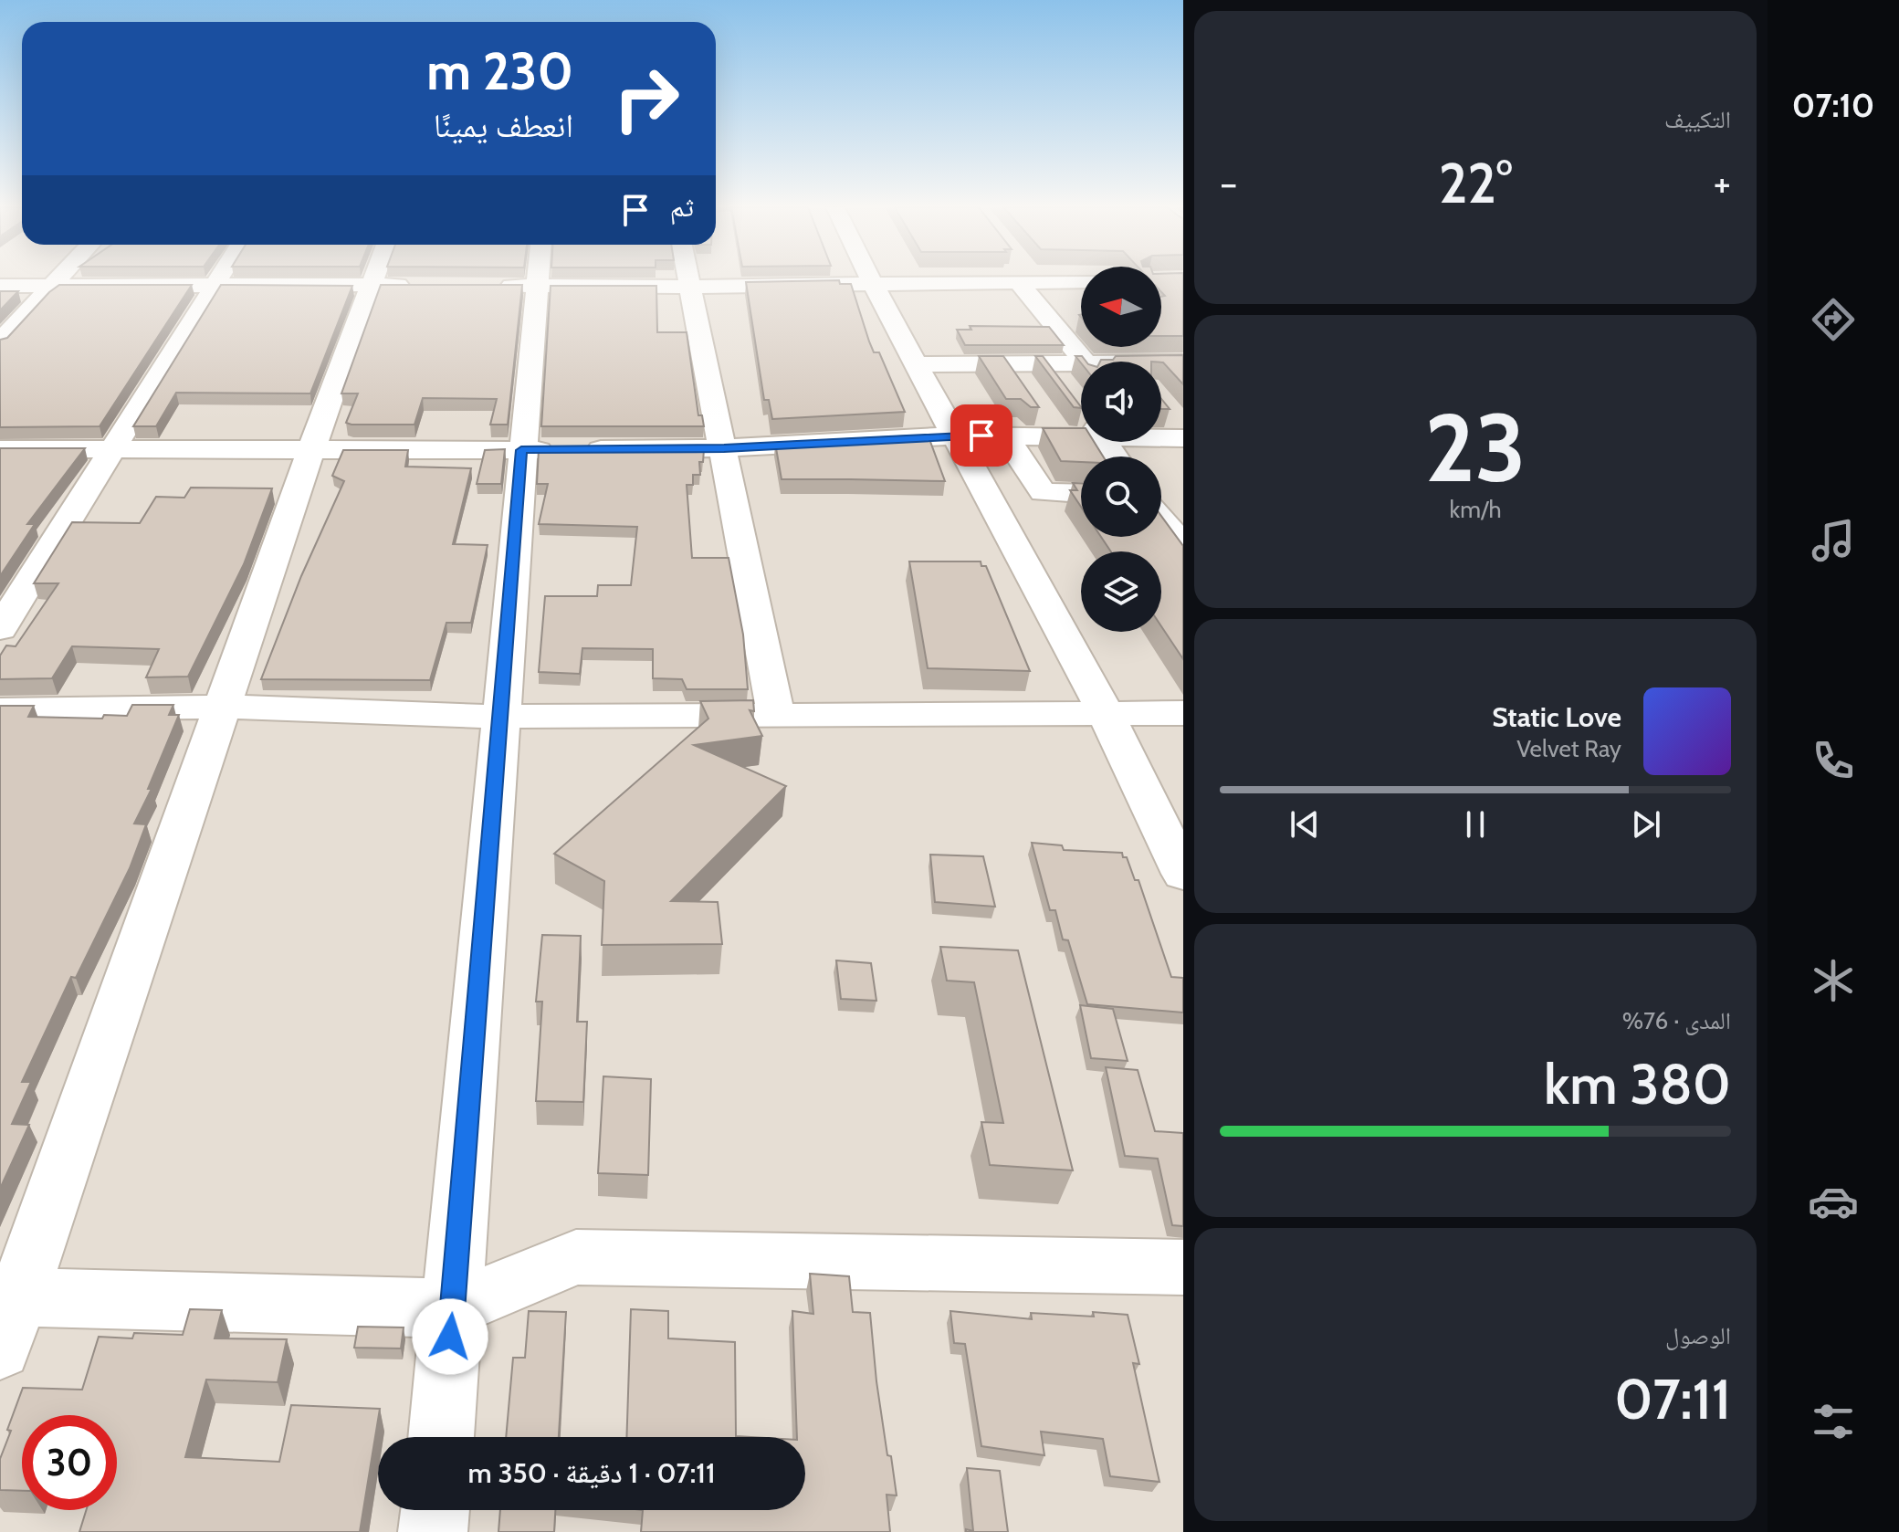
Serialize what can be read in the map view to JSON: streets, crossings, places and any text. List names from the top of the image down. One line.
{"north":"left","page":{"tabs":"07:10","tile":["التكييف",["23","km/h"],["المدى · 76%","380 km"],["الوصول","07:11"]],"turn":["230 m","انعطف يمينًا"],"heat":["−","22°","+"],"then":"ثم","song":["Static Love","Velvet Ray"],"limit":"30","trip":"07:11 · 1 دقيقة · 350 m"}}
